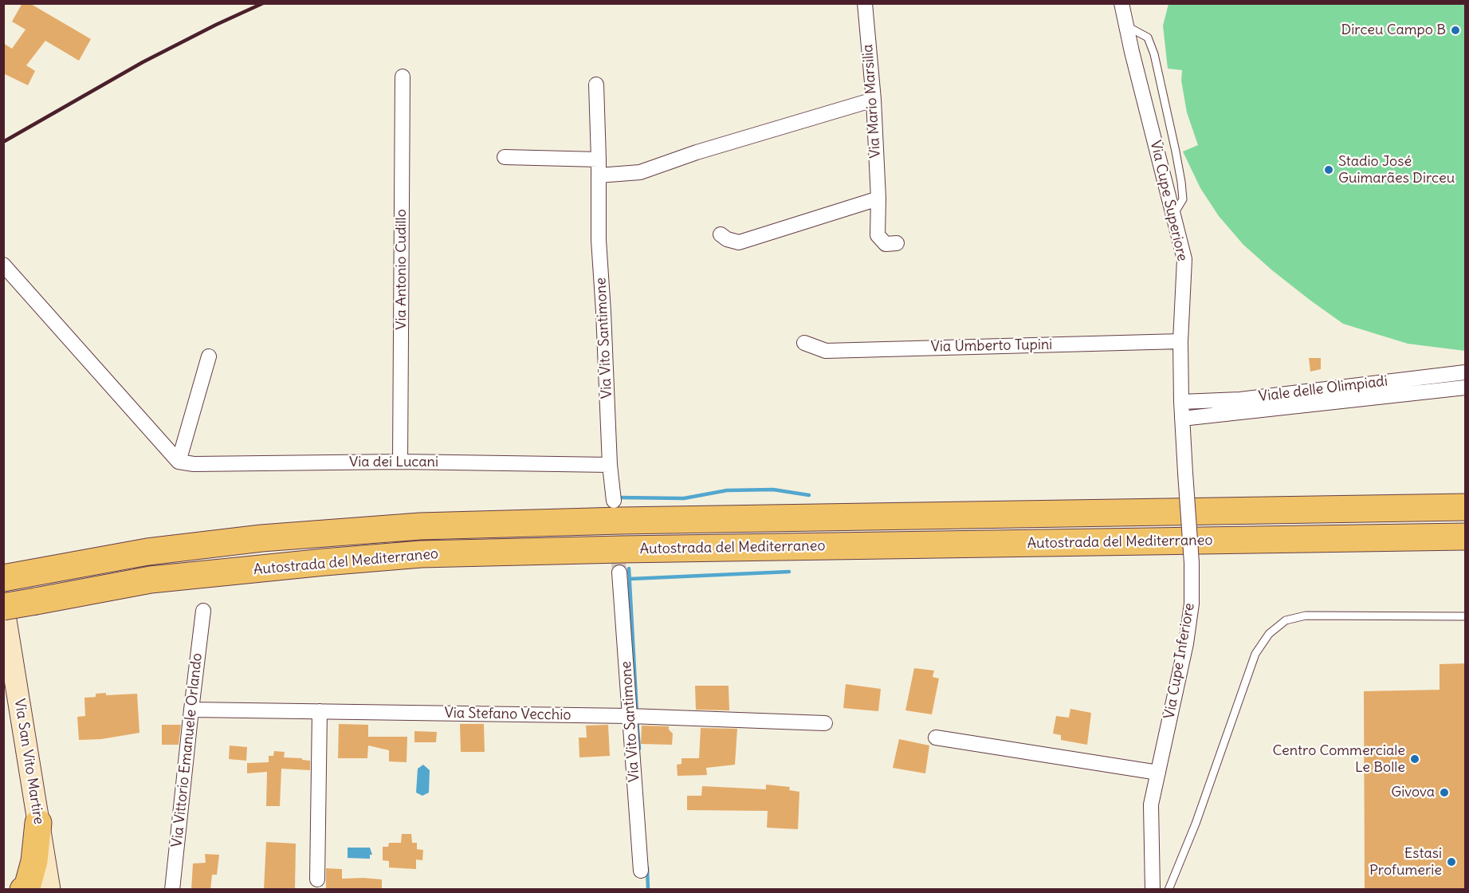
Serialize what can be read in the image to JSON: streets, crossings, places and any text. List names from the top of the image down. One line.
{"streets":{"highway":["Autostrada del Mediterraneo"],"street":["Via Mario Marsilia","Via Cupe Superiore","Via Antonio Cudillo","Via Vito Santimone","Via Umberto Tupini","Viale delle Olimpiadi","Via dei Lucani","Via Cupe Inferiore","Via Stefano Vecchio","Via Vittorio Emanuele Orlando","Via San Vito Martire"]},"crossings":[["Via Cupe Superiore","Via Umberto Tupini"],["Via Cupe Superiore","Viale delle Olimpiadi"],["Via Cupe Superiore","Via Cupe Inferiore"],["Via Antonio Cudillo","Via dei Lucani"],["Via Vito Santimone","Via dei Lucani"],["Via Vito Santimone","Via Stefano Vecchio"],["Viale delle Olimpiadi","Via Cupe Inferiore"],["Autostrada del Mediterraneo","Via San Vito Martire"],["Via Stefano Vecchio","Via Vittorio Emanuele Orlando"]],"places":["Dirceu Campo B","Stadio José Guimarães Dirceu","Centro Commerciale Le Bolle","Givova","Estasi Profumerie"]}
